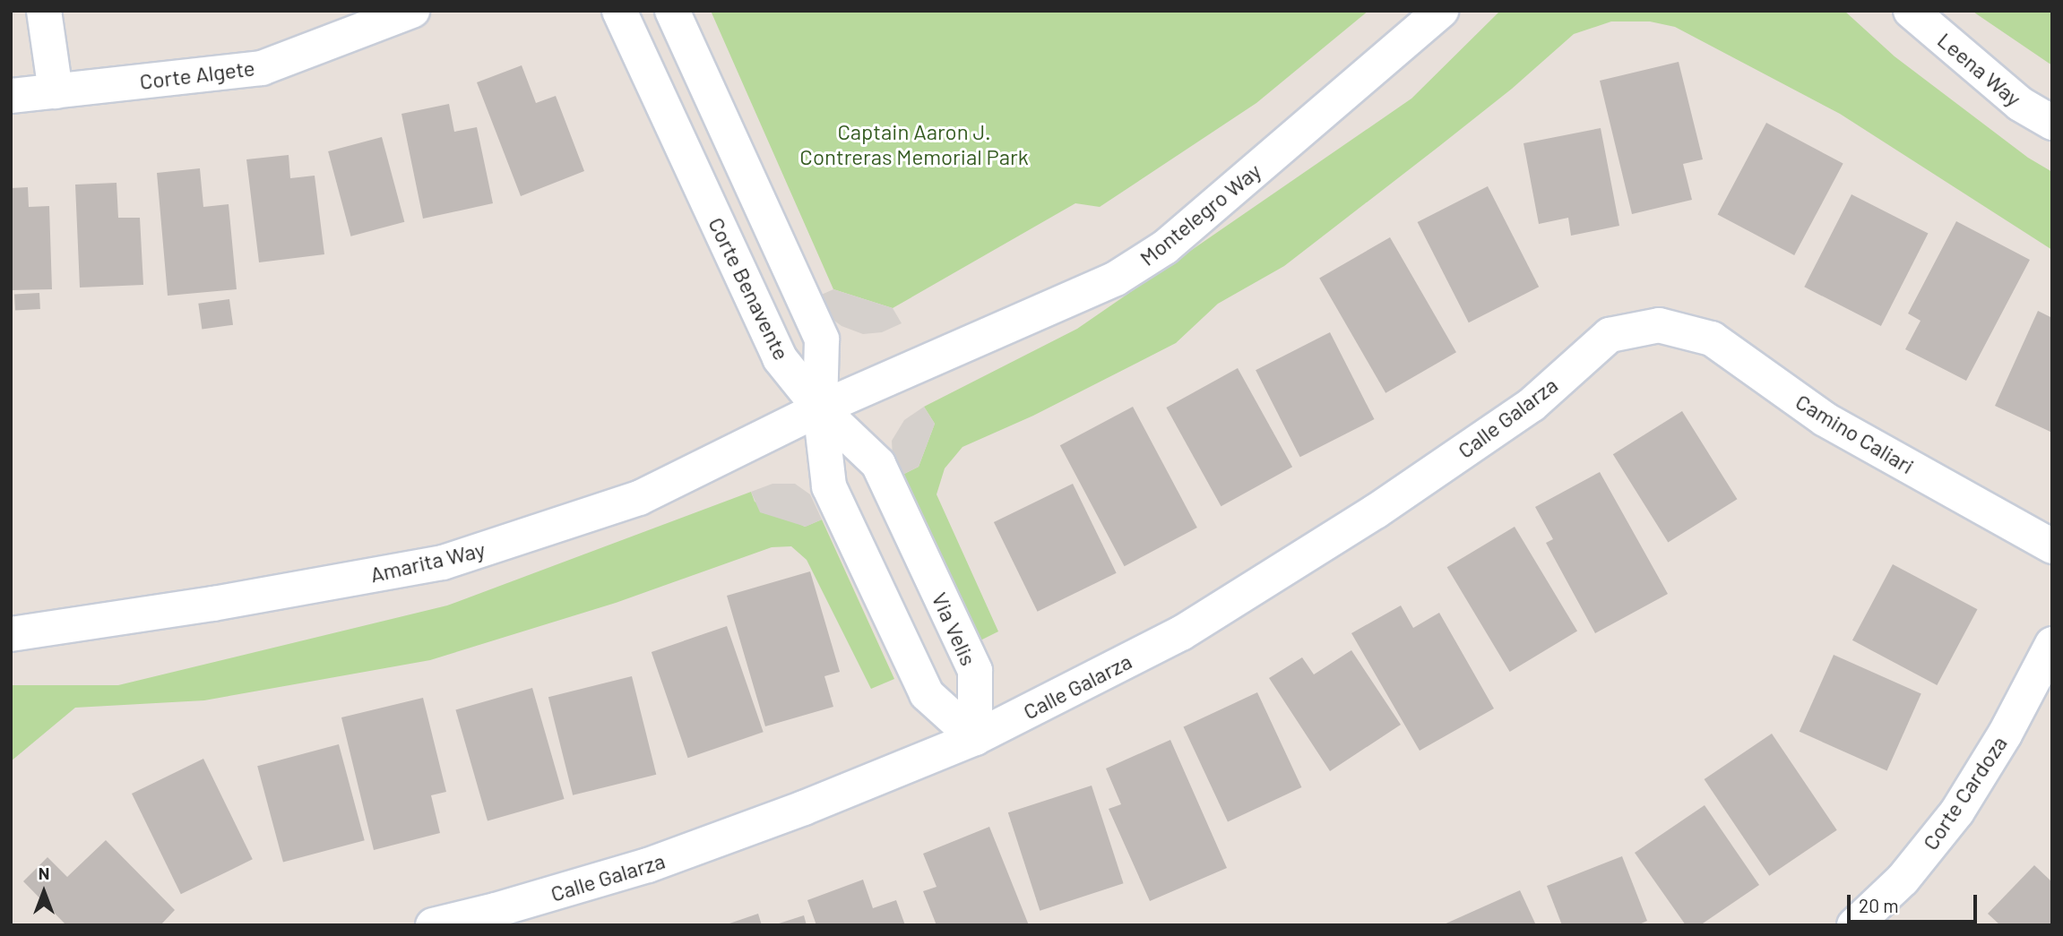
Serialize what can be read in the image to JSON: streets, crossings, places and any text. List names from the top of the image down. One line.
{"streets":{"street":["Leena Way","Corte Algete","Montelegro Way","Corte Benavente","Calle Galarza","Camino Caliari","Amarita Way","Via Velis","Corte Cardoza"]},"crossings":[["Montelegro Way","Corte Benavente"],["Montelegro Way","Amarita Way"],["Montelegro Way","Via Velis"],["Corte Benavente","Amarita Way"],["Corte Benavente","Via Velis"],["Calle Galarza","Camino Caliari"],["Calle Galarza","Via Velis"],["Amarita Way","Via Velis"]],"parks":["Captain Aaron J. Contreras Memorial Park"],"scale_bar":"20 m","north":"top"}
